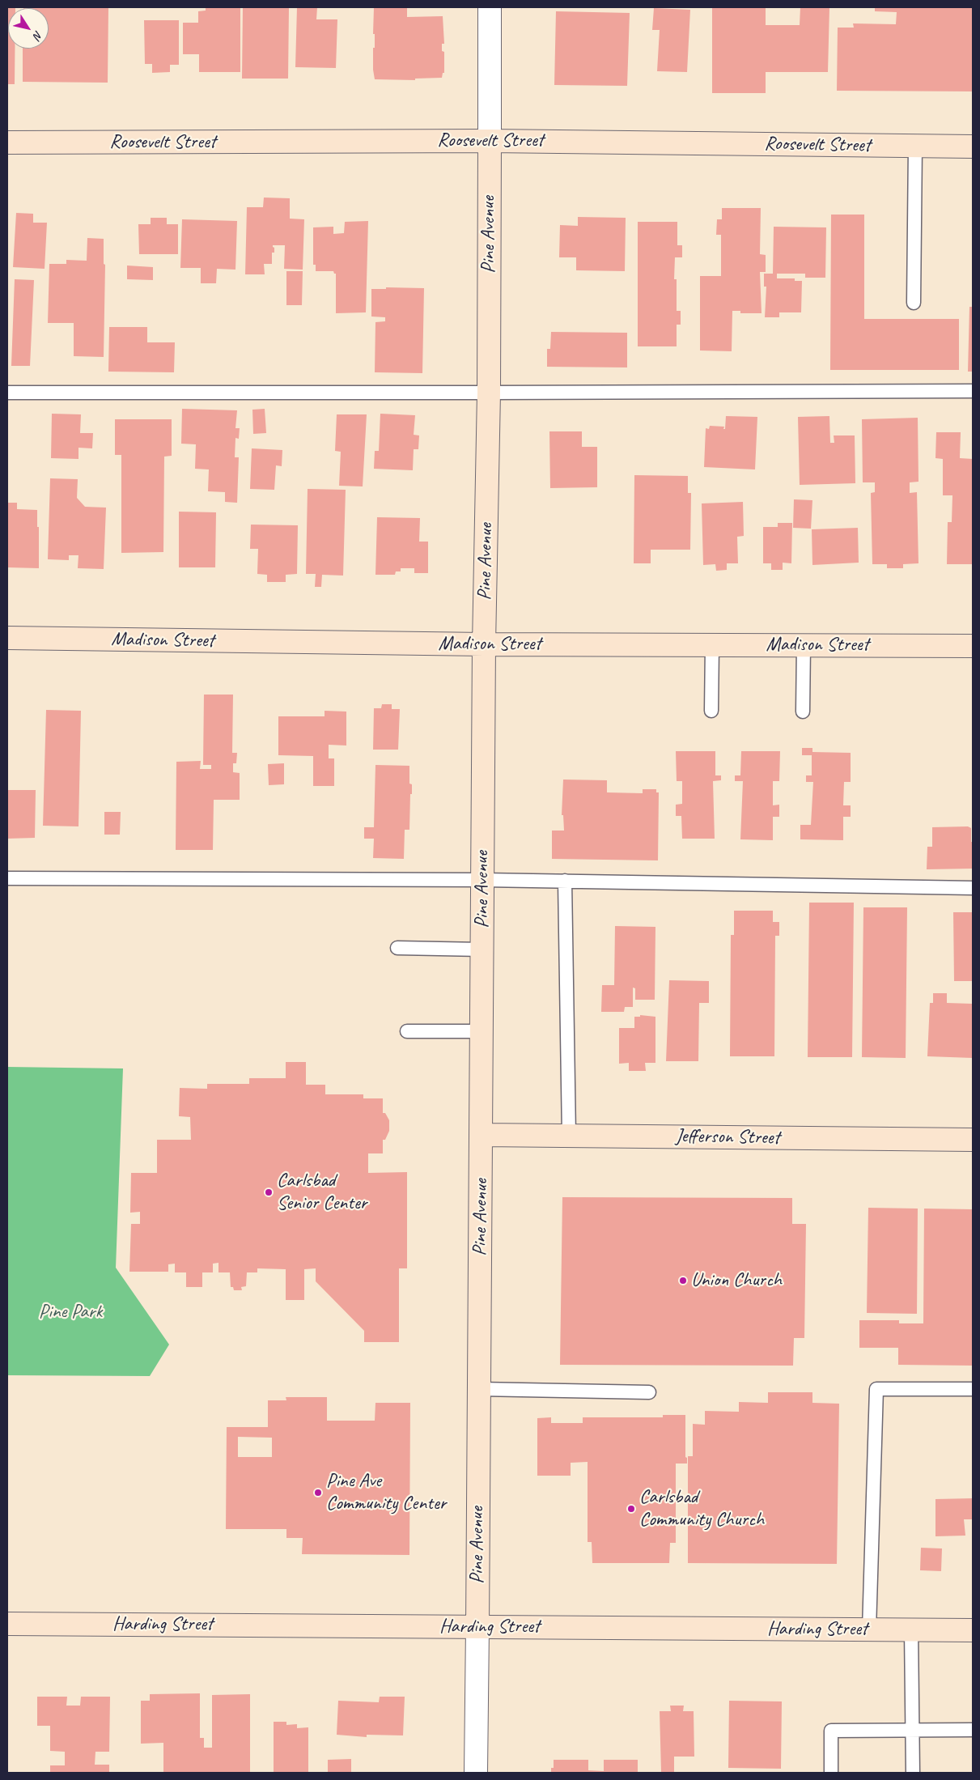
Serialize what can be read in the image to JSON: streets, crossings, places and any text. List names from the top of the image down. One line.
{"streets":{"street":["Roosevelt Street","Pine Avenue","Madison Street","Jefferson Street","Harding Street"]},"crossings":[["Roosevelt Street","Pine Avenue"],["Pine Avenue","Madison Street"],["Pine Avenue","Jefferson Street"],["Pine Avenue","Harding Street"]],"parks":["Pine Park"],"places":["Carlsbad Senior Center","Union Church","Pine Ave Community Center","Carlsbad Community Church"],"north":"bottom right"}
